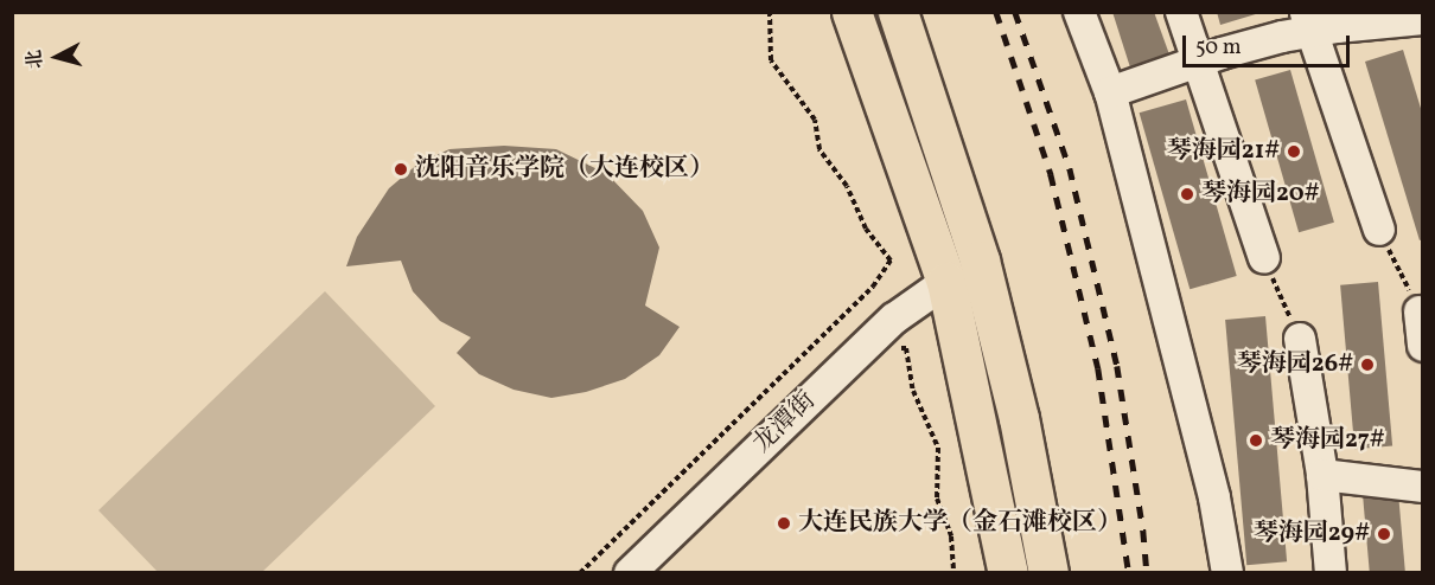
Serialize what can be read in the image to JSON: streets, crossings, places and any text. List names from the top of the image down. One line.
{"streets":{"street":["龙潭街"]},"places":["琴海园21#","沈阳音乐学院（大连校区）","琴海园20#","琴海园26#","琴海园27#","大连民族大学（金石滩校区）","琴海园29#"],"scale_bar":"50 m","north":"left"}
